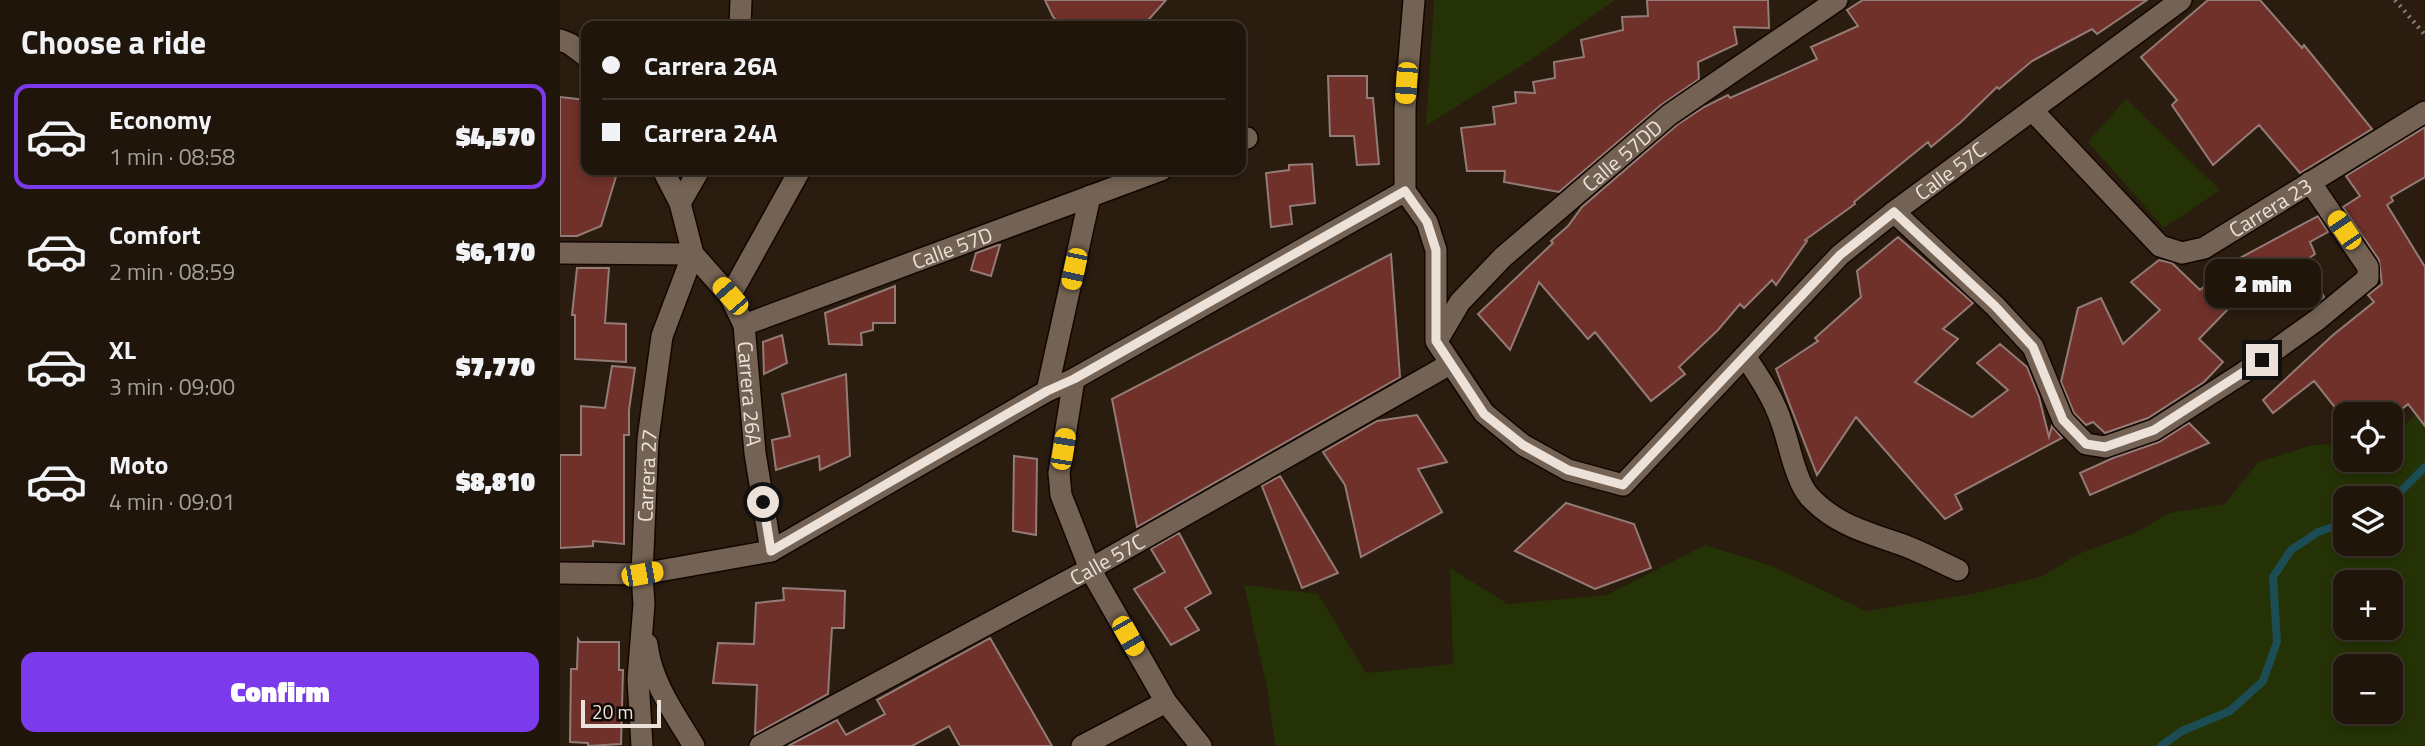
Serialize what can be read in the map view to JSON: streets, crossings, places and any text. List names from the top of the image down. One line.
{"streets":{"street":["Calle 57DD","Calle 57C","Carrera 23","Calle 57D","Carrera 26A","Carrera 27"]},"crossings":[["Calle 57C","Carrera 23"],["Calle 57D","Carrera 26A"],["Carrera 26A","Carrera 27"]],"scale_bar":"20 m","page":{"heading":"Choose a ride","banner":["Carrera 26A","Carrera 24A"],"list":[{"name":"Economy","note":"1 min · 08:58","value":"$4,570"},{"name":"Comfort","note":"2 min · 08:59","value":"$6,170"},{"name":"XL","note":"3 min · 09:00","value":"$7,770"},{"name":"Moto","note":"4 min · 09:01","value":"$8,810"}],"bubble":"2 min","map_buttons":["+","−"],"buttons":"Confirm","scale":"20 m"}}
